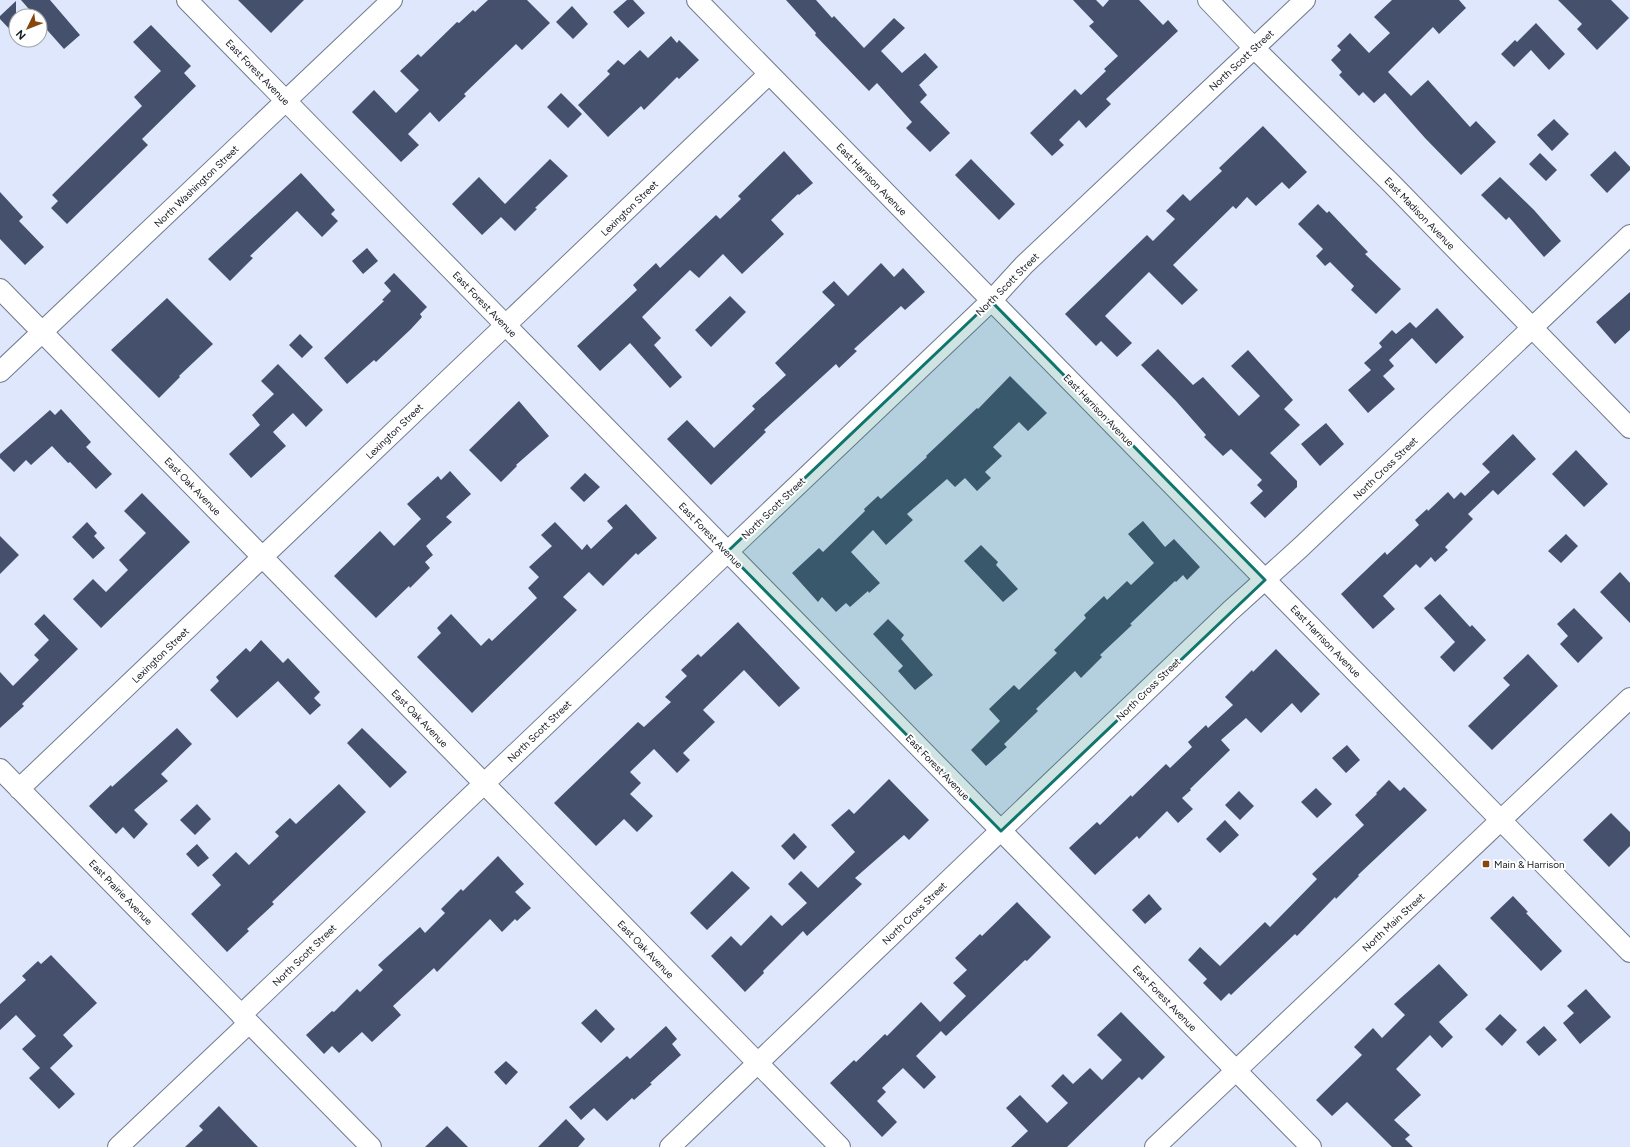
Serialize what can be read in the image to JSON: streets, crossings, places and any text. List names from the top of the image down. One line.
{"streets":{"street":["North Scott Street","East Forest Avenue","East Harrison Avenue","North Washington Street","Lexington Street","East Madison Avenue","North Cross Street","East Oak Avenue","East Prairie Avenue","North Main Street"]},"crossings":[["North Scott Street","East Forest Avenue"],["North Scott Street","East Harrison Avenue"],["North Scott Street","East Madison Avenue"],["North Scott Street","East Oak Avenue"],["North Scott Street","East Prairie Avenue"],["East Forest Avenue","North Washington Street"],["East Forest Avenue","Lexington Street"],["East Forest Avenue","North Cross Street"],["East Forest Avenue","North Main Street"],["East Harrison Avenue","Lexington Street"],["East Harrison Avenue","North Cross Street"],["East Harrison Avenue","North Main Street"],["North Washington Street","East Oak Avenue"],["Lexington Street","East Oak Avenue"],["Lexington Street","East Prairie Avenue"],["East Madison Avenue","North Cross Street"],["North Cross Street","East Oak Avenue"]],"places":{"transit":["Main & Harrison"]},"north":"bottom left"}
